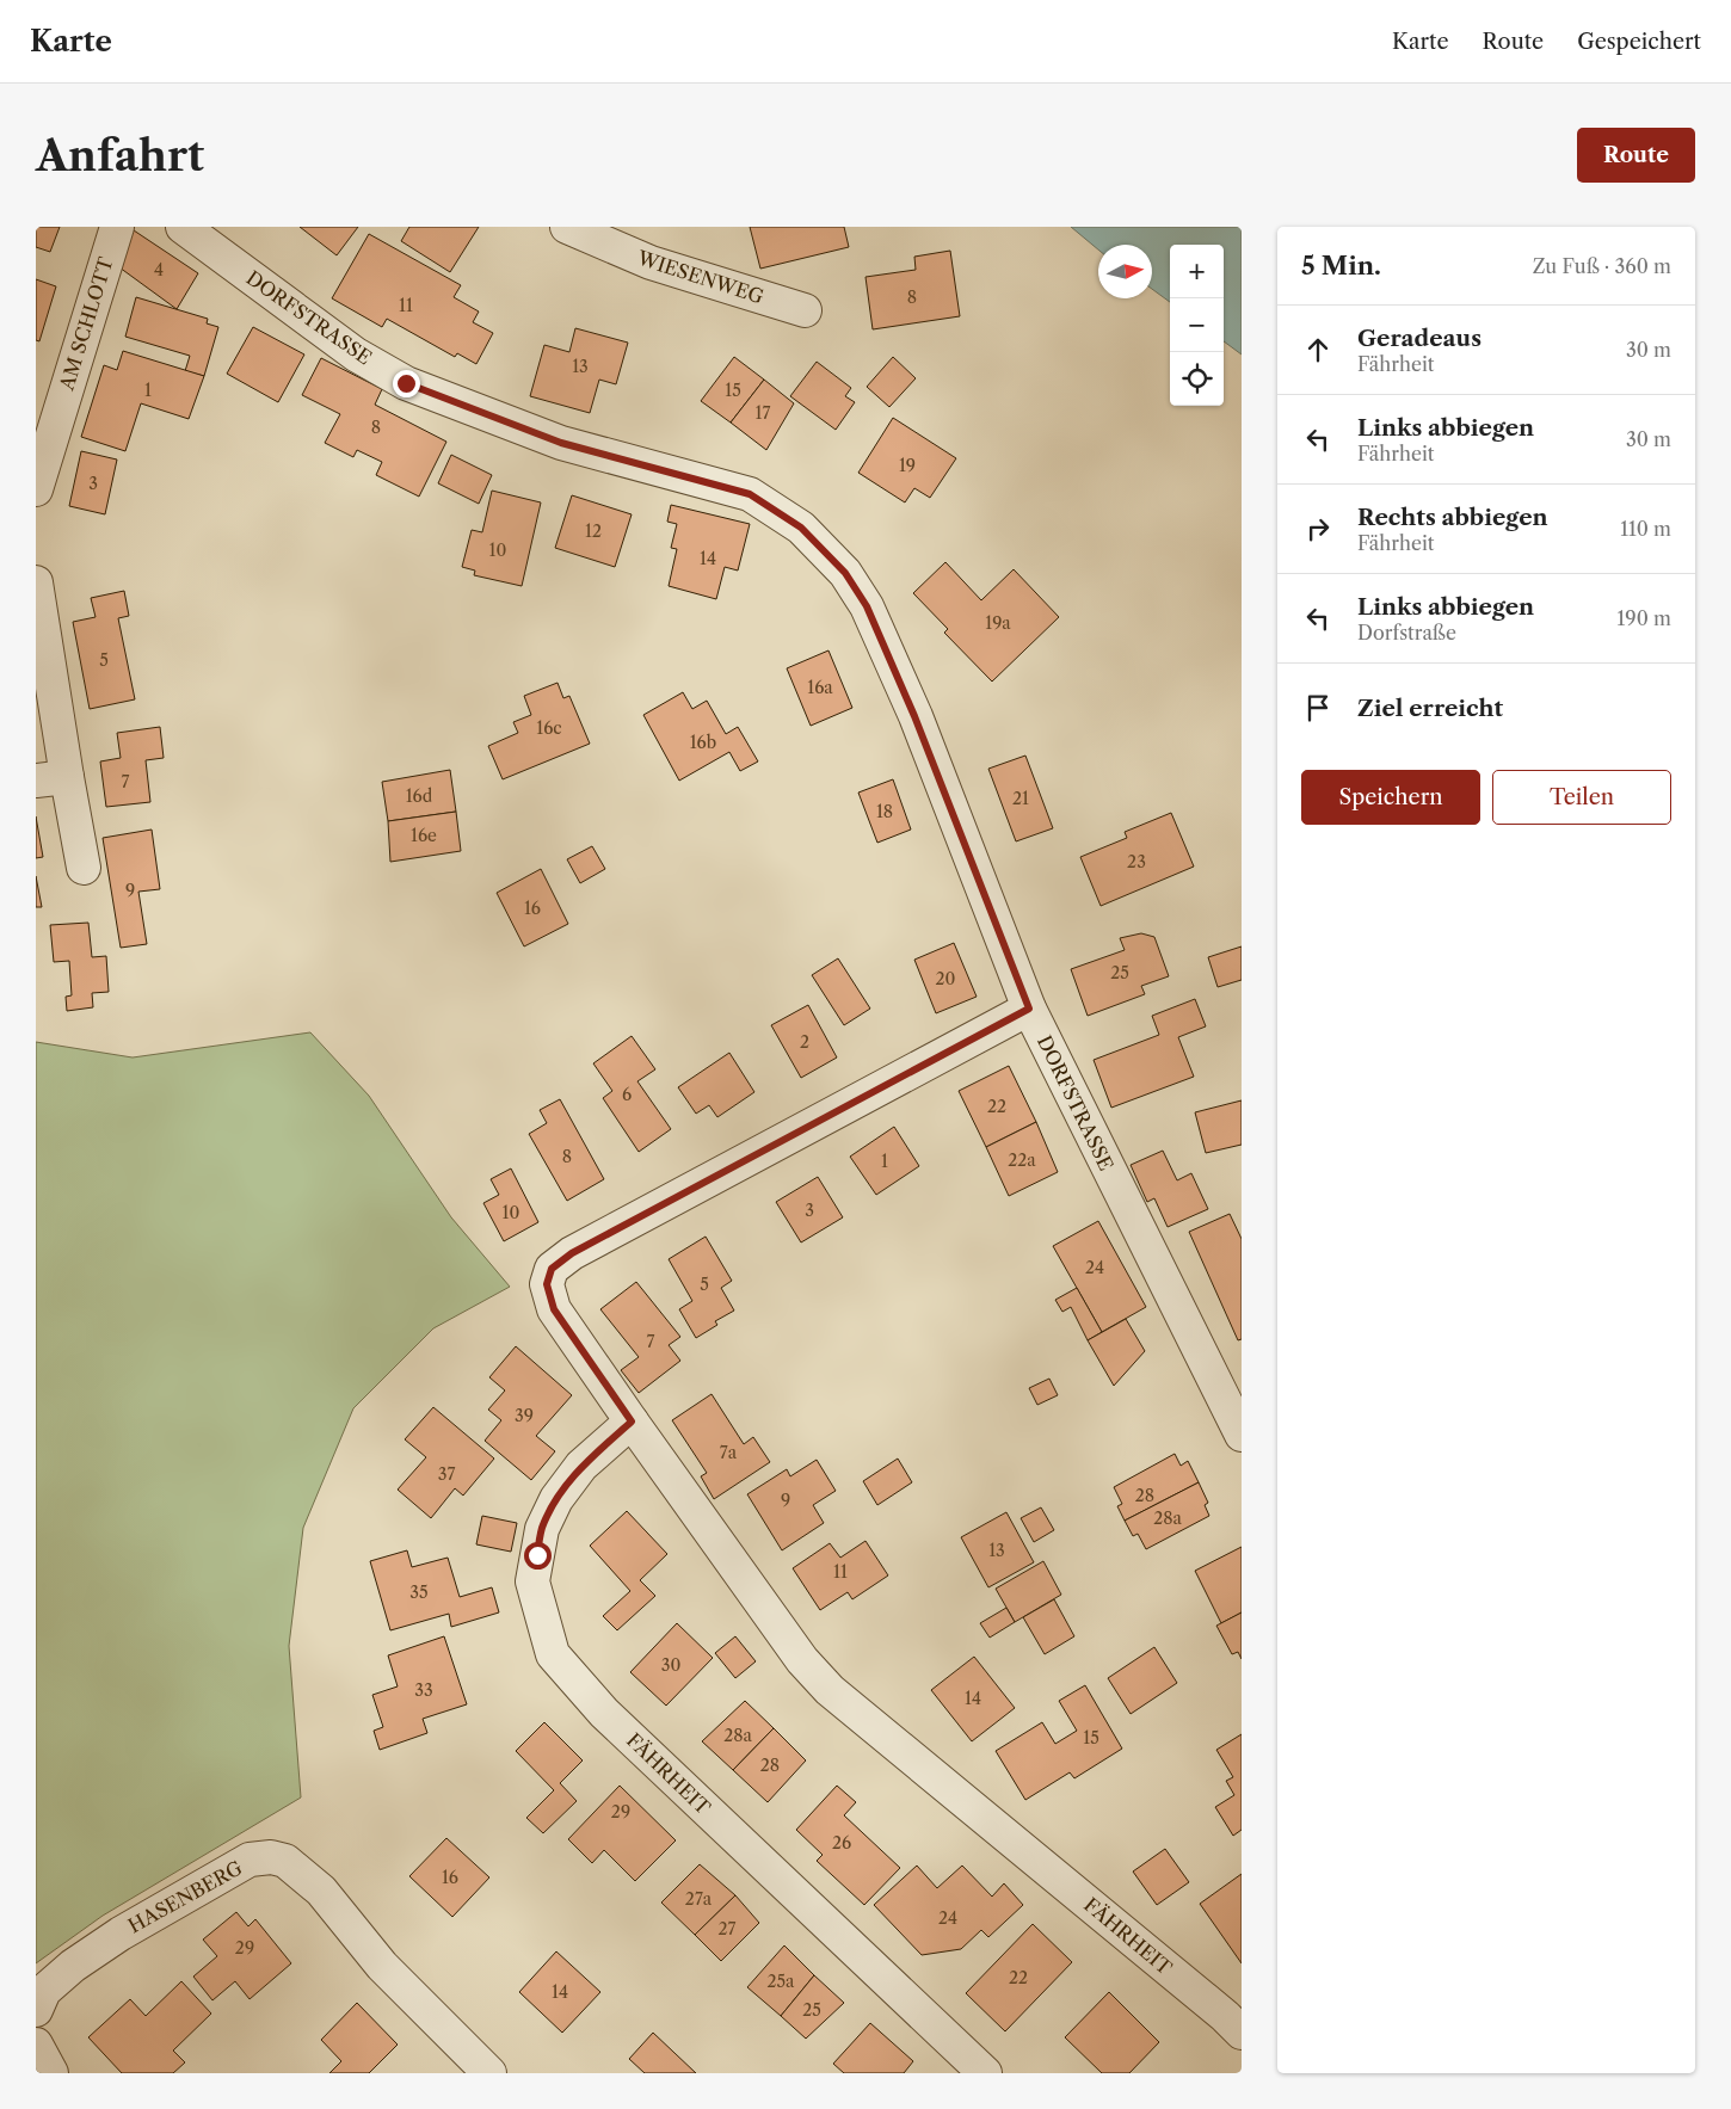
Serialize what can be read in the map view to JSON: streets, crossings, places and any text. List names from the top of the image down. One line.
{"streets":{"street":["WIESENWEG","DORFSTRASSE","AM SCHLOTT","FÄHRHEIT","HASENBERG"]},"crossings":[["DORFSTRASSE","FÄHRHEIT"]],"house_numbers":["4","8","11","13","1","15","17","8","19","3","12","10","14","19a","5","16a","16c","16b","7","16d","21","18","16e","23","9","16","25","20","2","6","22","8","22a","1","3","10","24","5","7","39","7a","37","28","9","28a","13","11","35","30","33","14","28a","15","28","29","26","16","27a","24","27","29","22","25a","14","25"],"north":"right","page":{"header":"Karte","nav":["Karte","Route","Gespeichert"],"buttons":["Route",["Speichern","Teilen"]],"title":"Anfahrt","heading":["5 Min.","Zu Fuß · 360 m"],"map_buttons":["+","−"],"list":[["Geradeaus","Fährheit","30 m"],["Links abbiegen","Fährheit","30 m"],["Rechts abbiegen","Fährheit","110 m"],["Links abbiegen","Dorfstraße","190 m"],"Ziel erreicht"]}}
